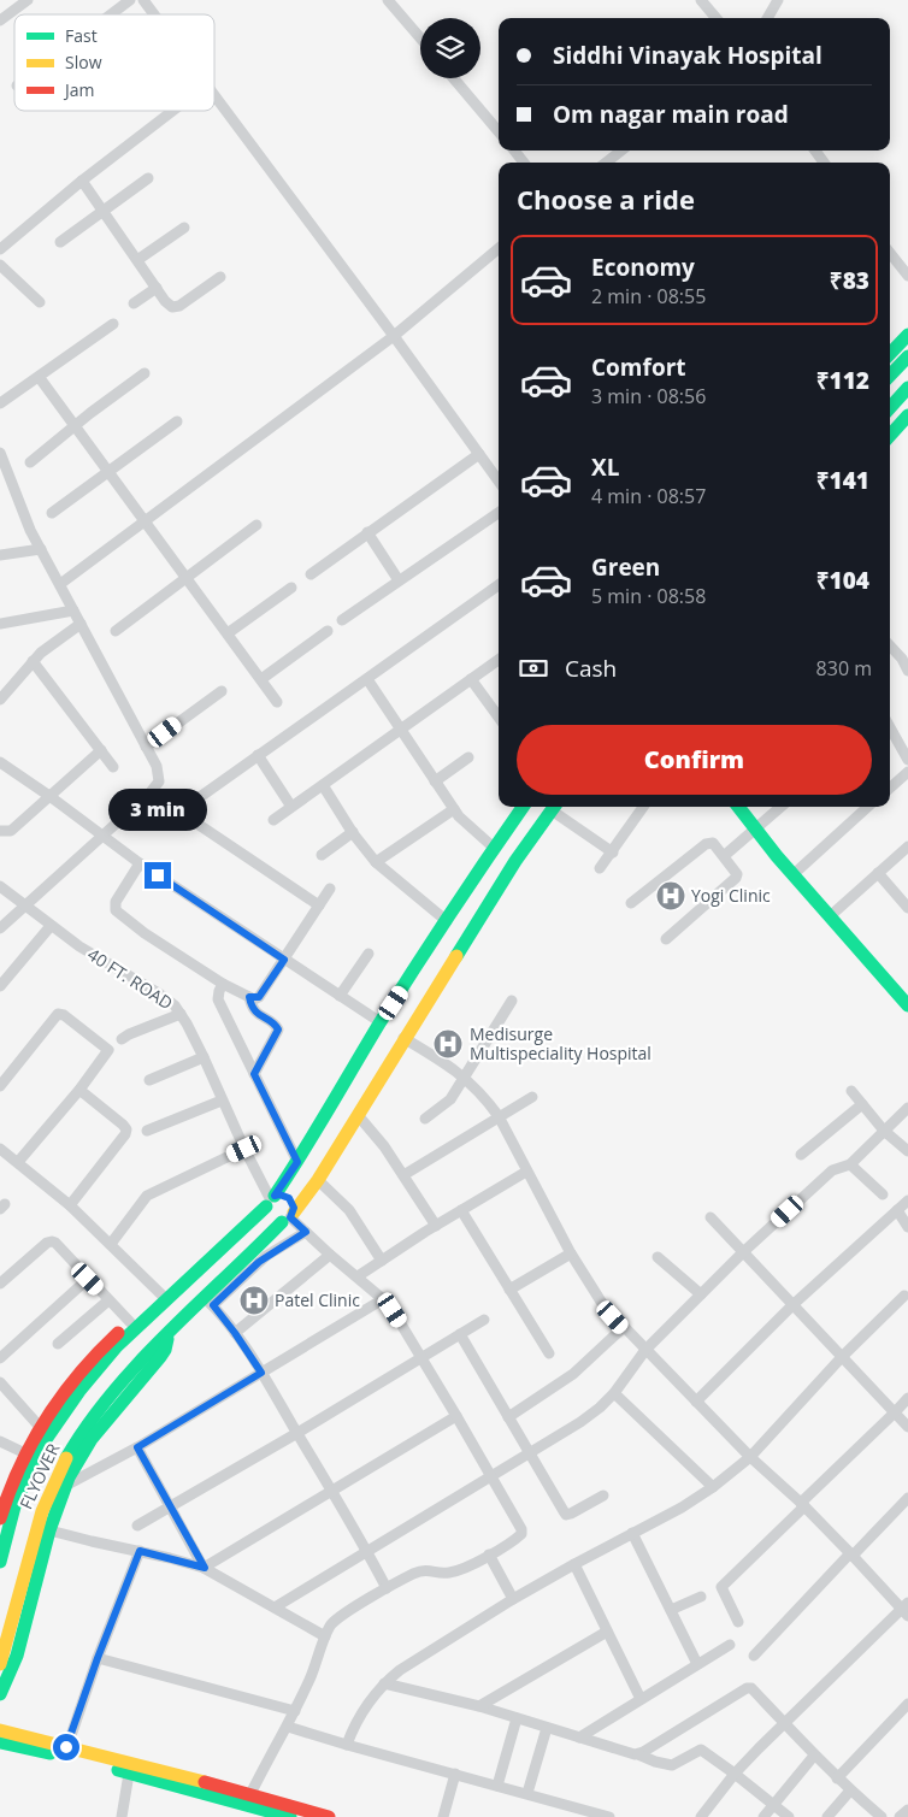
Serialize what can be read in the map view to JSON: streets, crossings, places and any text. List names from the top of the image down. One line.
{"streets":{"main road":["FLYOVER"],"street":["40 FT. ROAD"]},"crossings":[["40 FT. ROAD","FLYOVER"]],"places":{"hospital":["Yogi Clinic","Medisurge Multispeciality Hospital","Patel Clinic"]},"legend":["Fast","Slow","Jam"],"page":{"banner":["Siddhi Vinayak Hospital","Om nagar main road"],"heading":"Choose a ride","list":[{"name":"Economy","note":"2 min · 08:55","value":"₹83"},{"name":"Comfort","note":"3 min · 08:56","value":"₹112"},{"name":"XL","note":"4 min · 08:57","value":"₹141"},{"name":"Green","note":"5 min · 08:58","value":"₹104"}],"pay":["Cash","830 m"],"buttons":"Confirm","bubble":"3 min"}}
